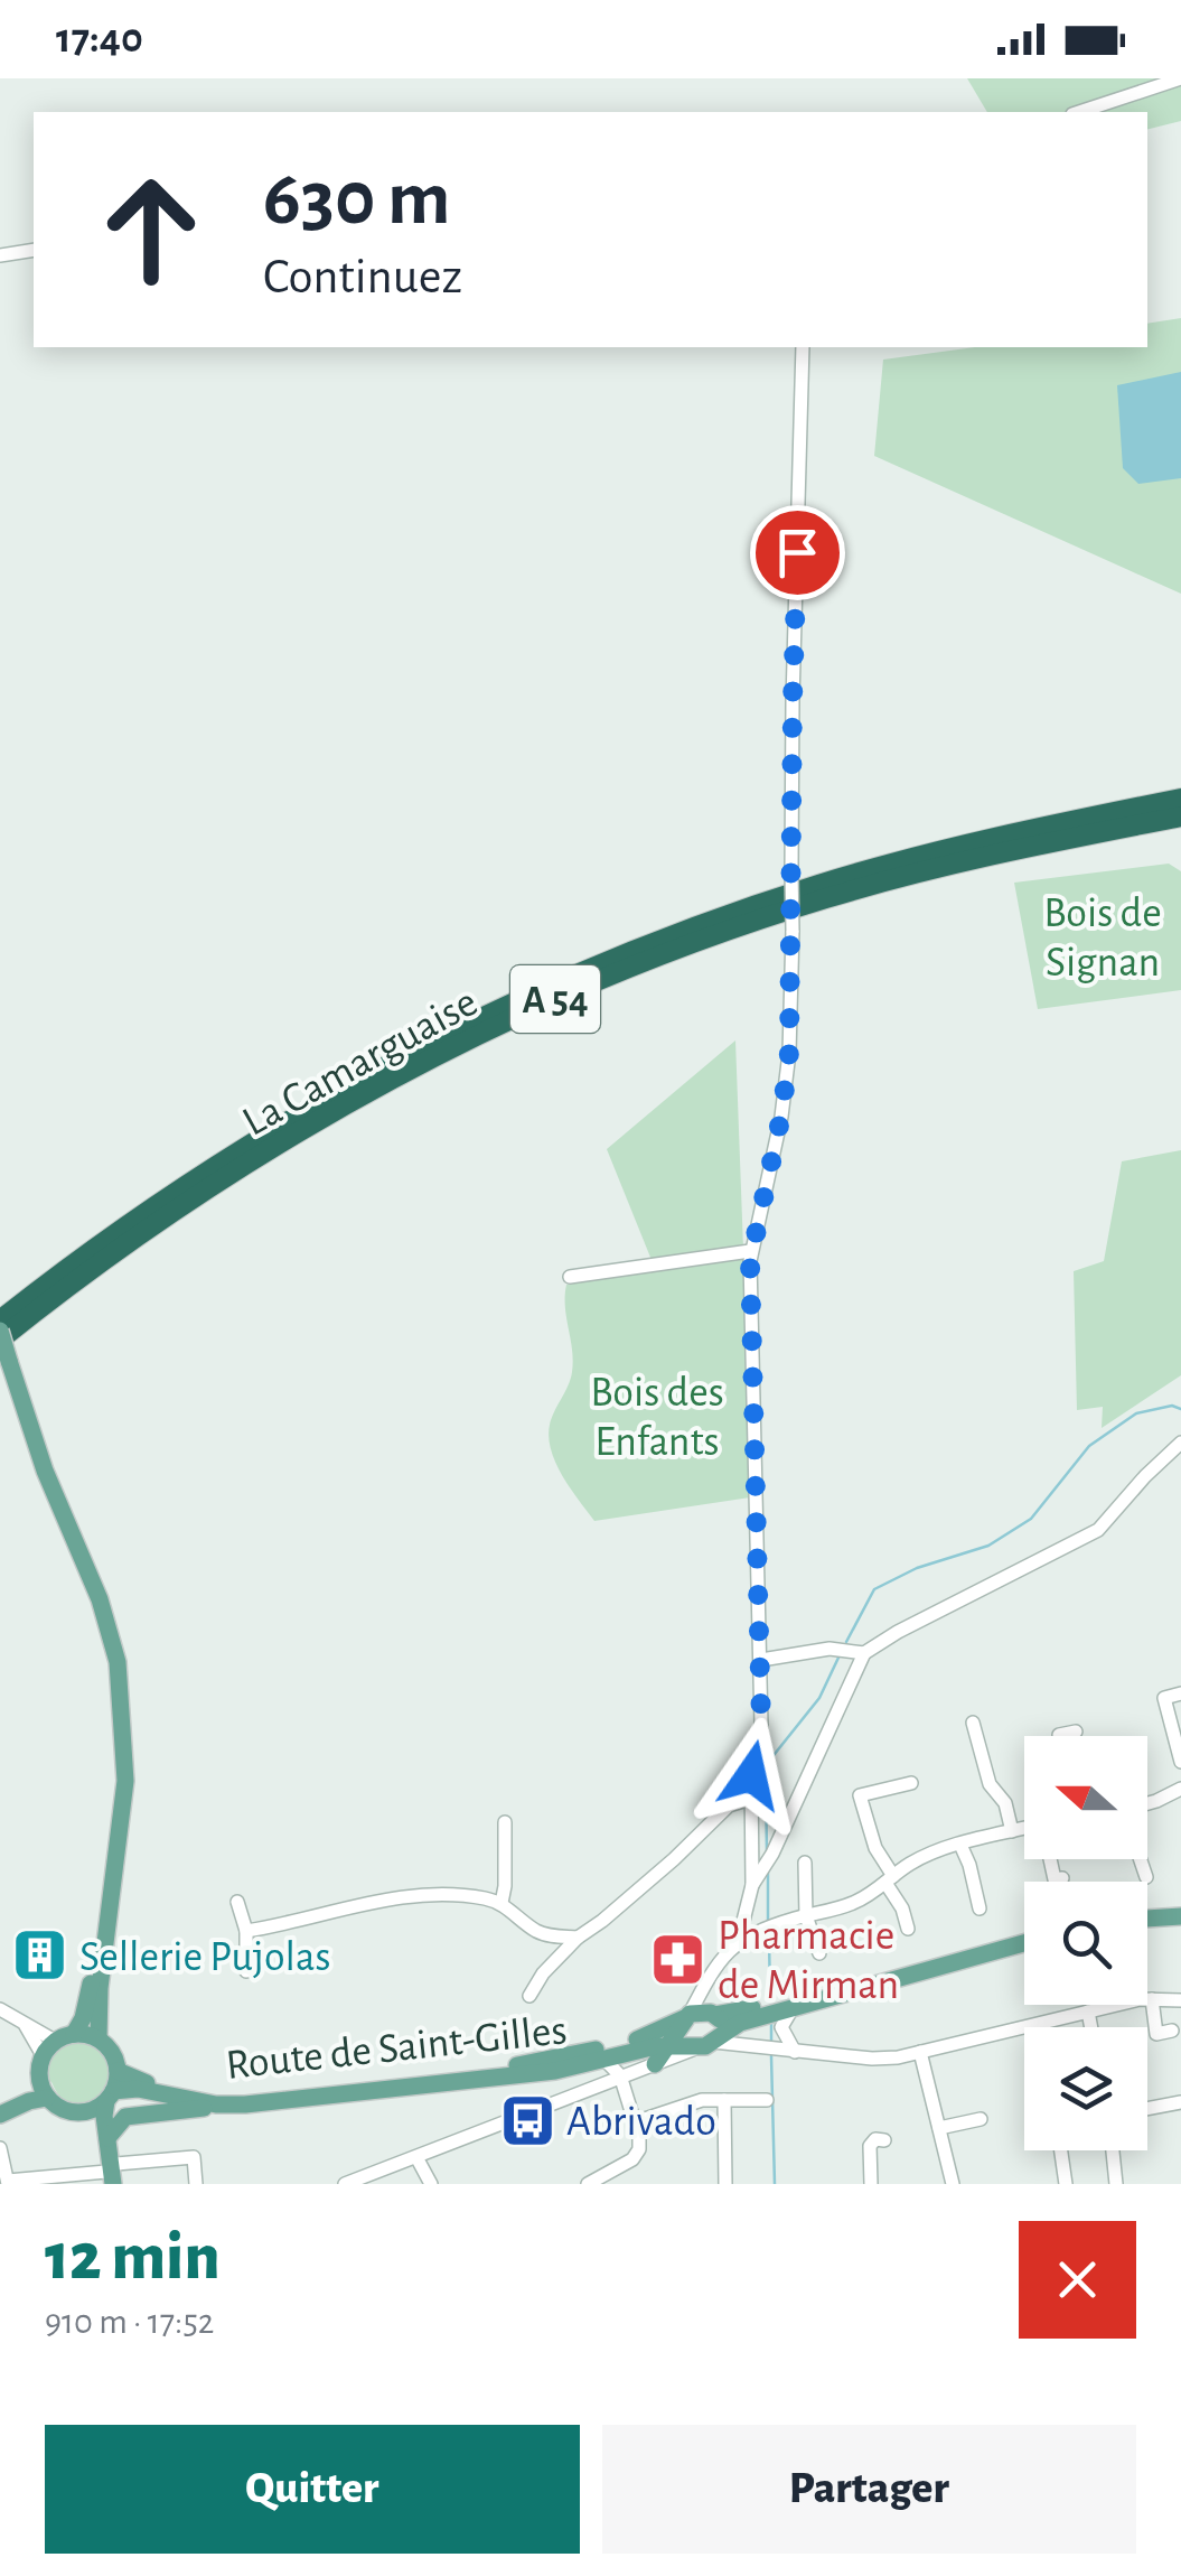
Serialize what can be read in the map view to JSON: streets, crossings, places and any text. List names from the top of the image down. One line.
{"streets":{"highway":["A 54","La Camarguaise"],"main road":["Route de Saint-Gilles"]},"parks":["Bois de Signan","Bois des Enfants"],"places":{"building":["Sellerie Pujolas"],"pharmacy":["Pharmacie de Mirman"],"bus stop":["Abrivado"]},"north":"left","page":{"status":"17:40","turn":["630 m","Continuez"],"heading":["12 min","910 m · 17:52"],"buttons":["Quitter","Partager"]}}
